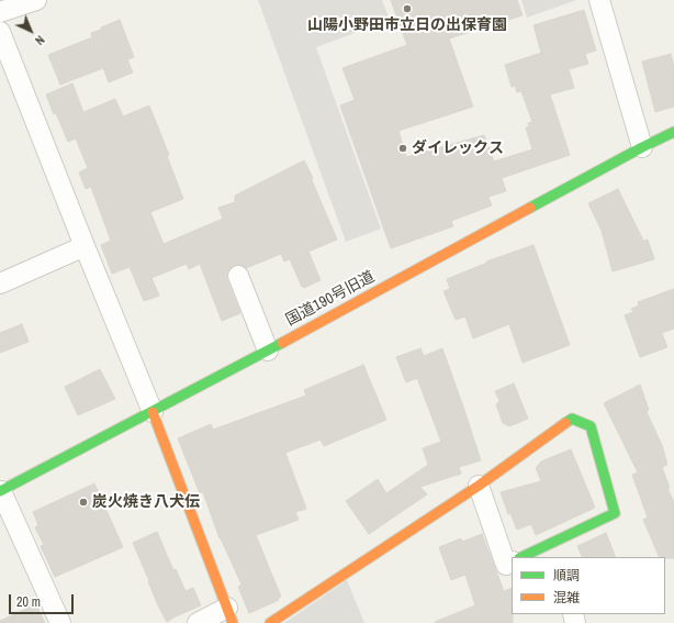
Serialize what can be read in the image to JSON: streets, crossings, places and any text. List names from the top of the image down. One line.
{"streets":{"street":["国道190号旧道"]},"places":["山陽小野田市立日の出保育園","ダイレックス","炭火焼き八犬伝"],"legend":["順調","混雑"],"scale_bar":"20 m","north":"bottom right"}
